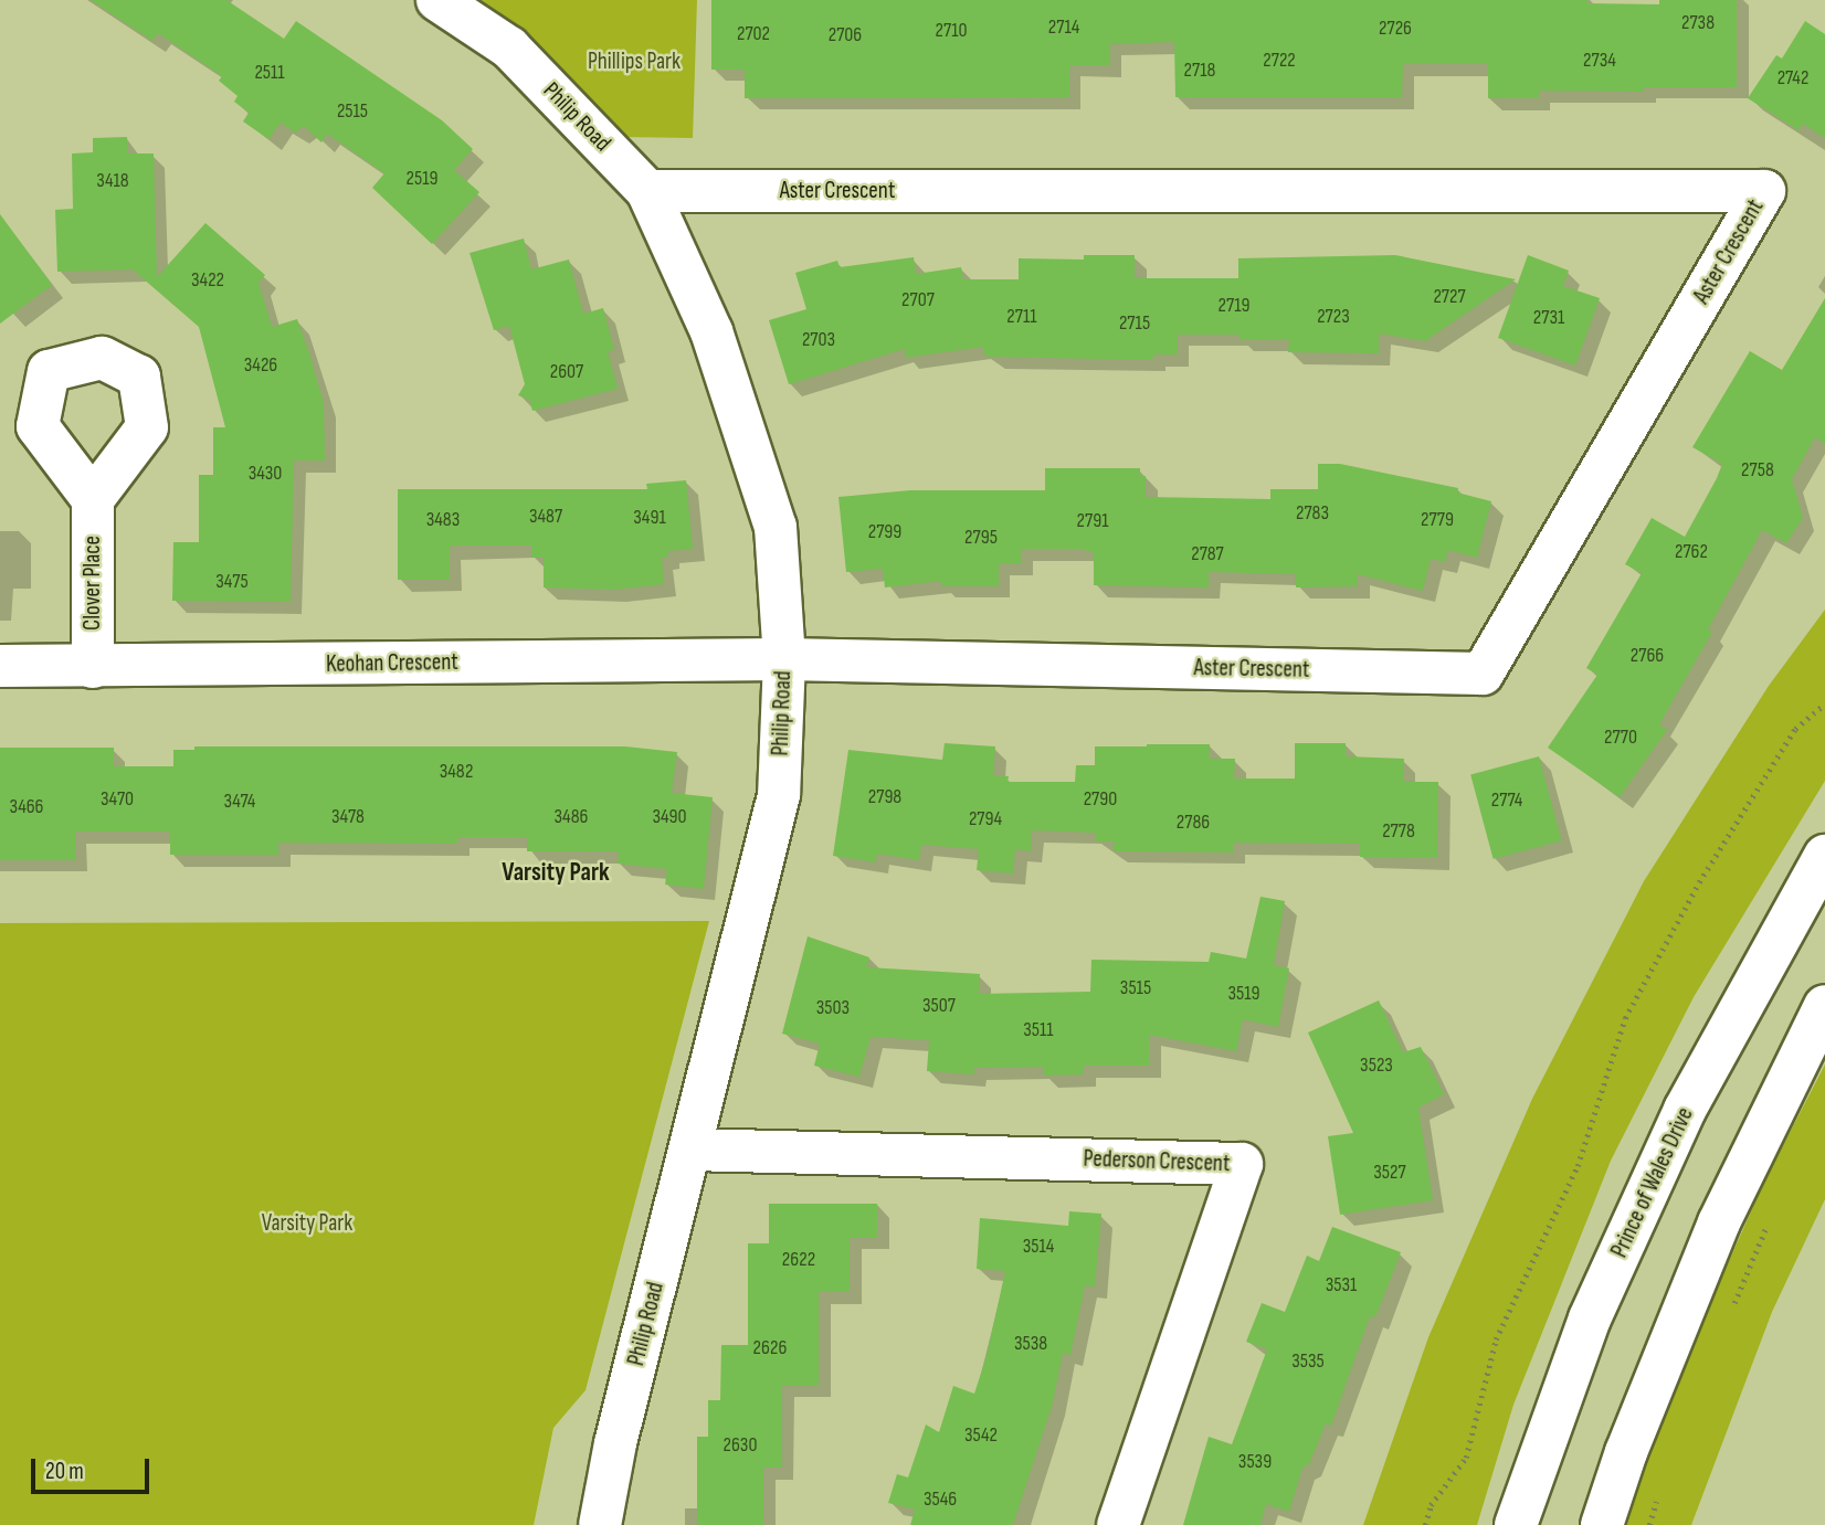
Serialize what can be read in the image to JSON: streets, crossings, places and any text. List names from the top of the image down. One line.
{"streets":{"street":["Philip Road","Aster Crescent","Clover Place","Keohan Crescent","Pederson Crescent","Prince of Wales Drive"]},"crossings":[["Philip Road","Aster Crescent"],["Philip Road","Keohan Crescent"],["Philip Road","Pederson Crescent"],["Aster Crescent","Keohan Crescent"],["Clover Place","Keohan Crescent"]],"districts":["Varsity Park"],"parks":["Phillips Park","Varsity Park"],"house_numbers":["2738","2714","2726","2710","2702","2706","2722","2734","2718","2511","2742","2515","2519","3418","3422","2727","2707","2719","2711","2723","2731","2715","2703","3426","2607","2758","3430","2783","3487","3491","3483","2779","2791","2799","2795","2762","2787","3475","2766","2770","3482","2798","3470","2790","2774","3474","3466","3478","3486","3490","2794","2786","2778","3515","3519","3507","3503","3511","3523","3527","3514","2622","3531","3538","2626","3535","3542","2630","3539","3546"],"scale_bar":"20 m"}
